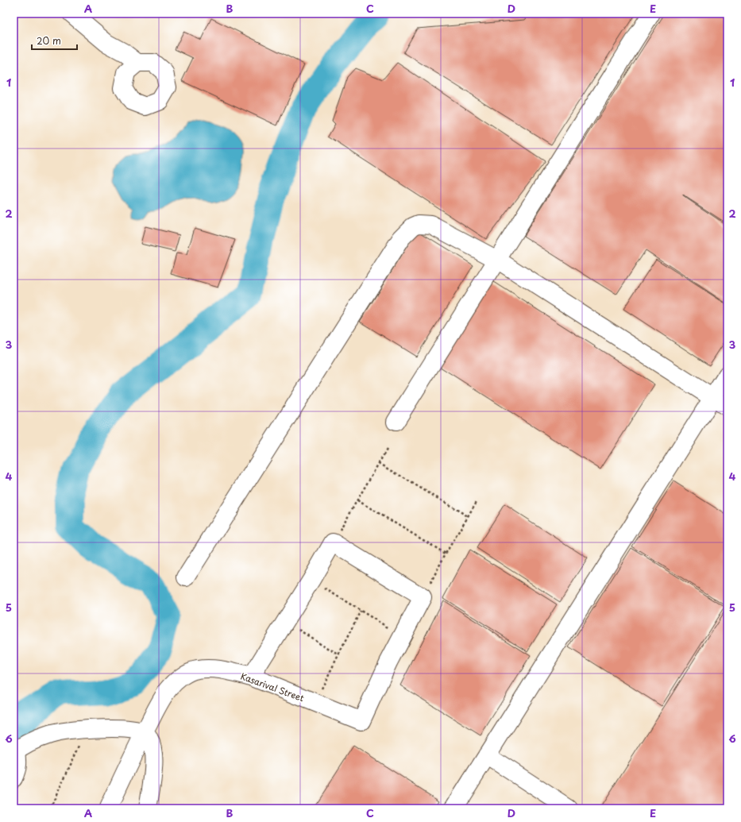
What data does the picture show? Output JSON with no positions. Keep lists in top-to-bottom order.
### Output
{
  "streets": {
    "street": ["Kasarival Street"]
  },
  "scale_bar": "20 m",
  "grid": {
    "columns": [
      "A",
      "B",
      "C",
      "D",
      "E"
    ],
    "rows": [
      "1",
      "2",
      "3",
      "4",
      "5",
      "6"
    ]
  }
}
